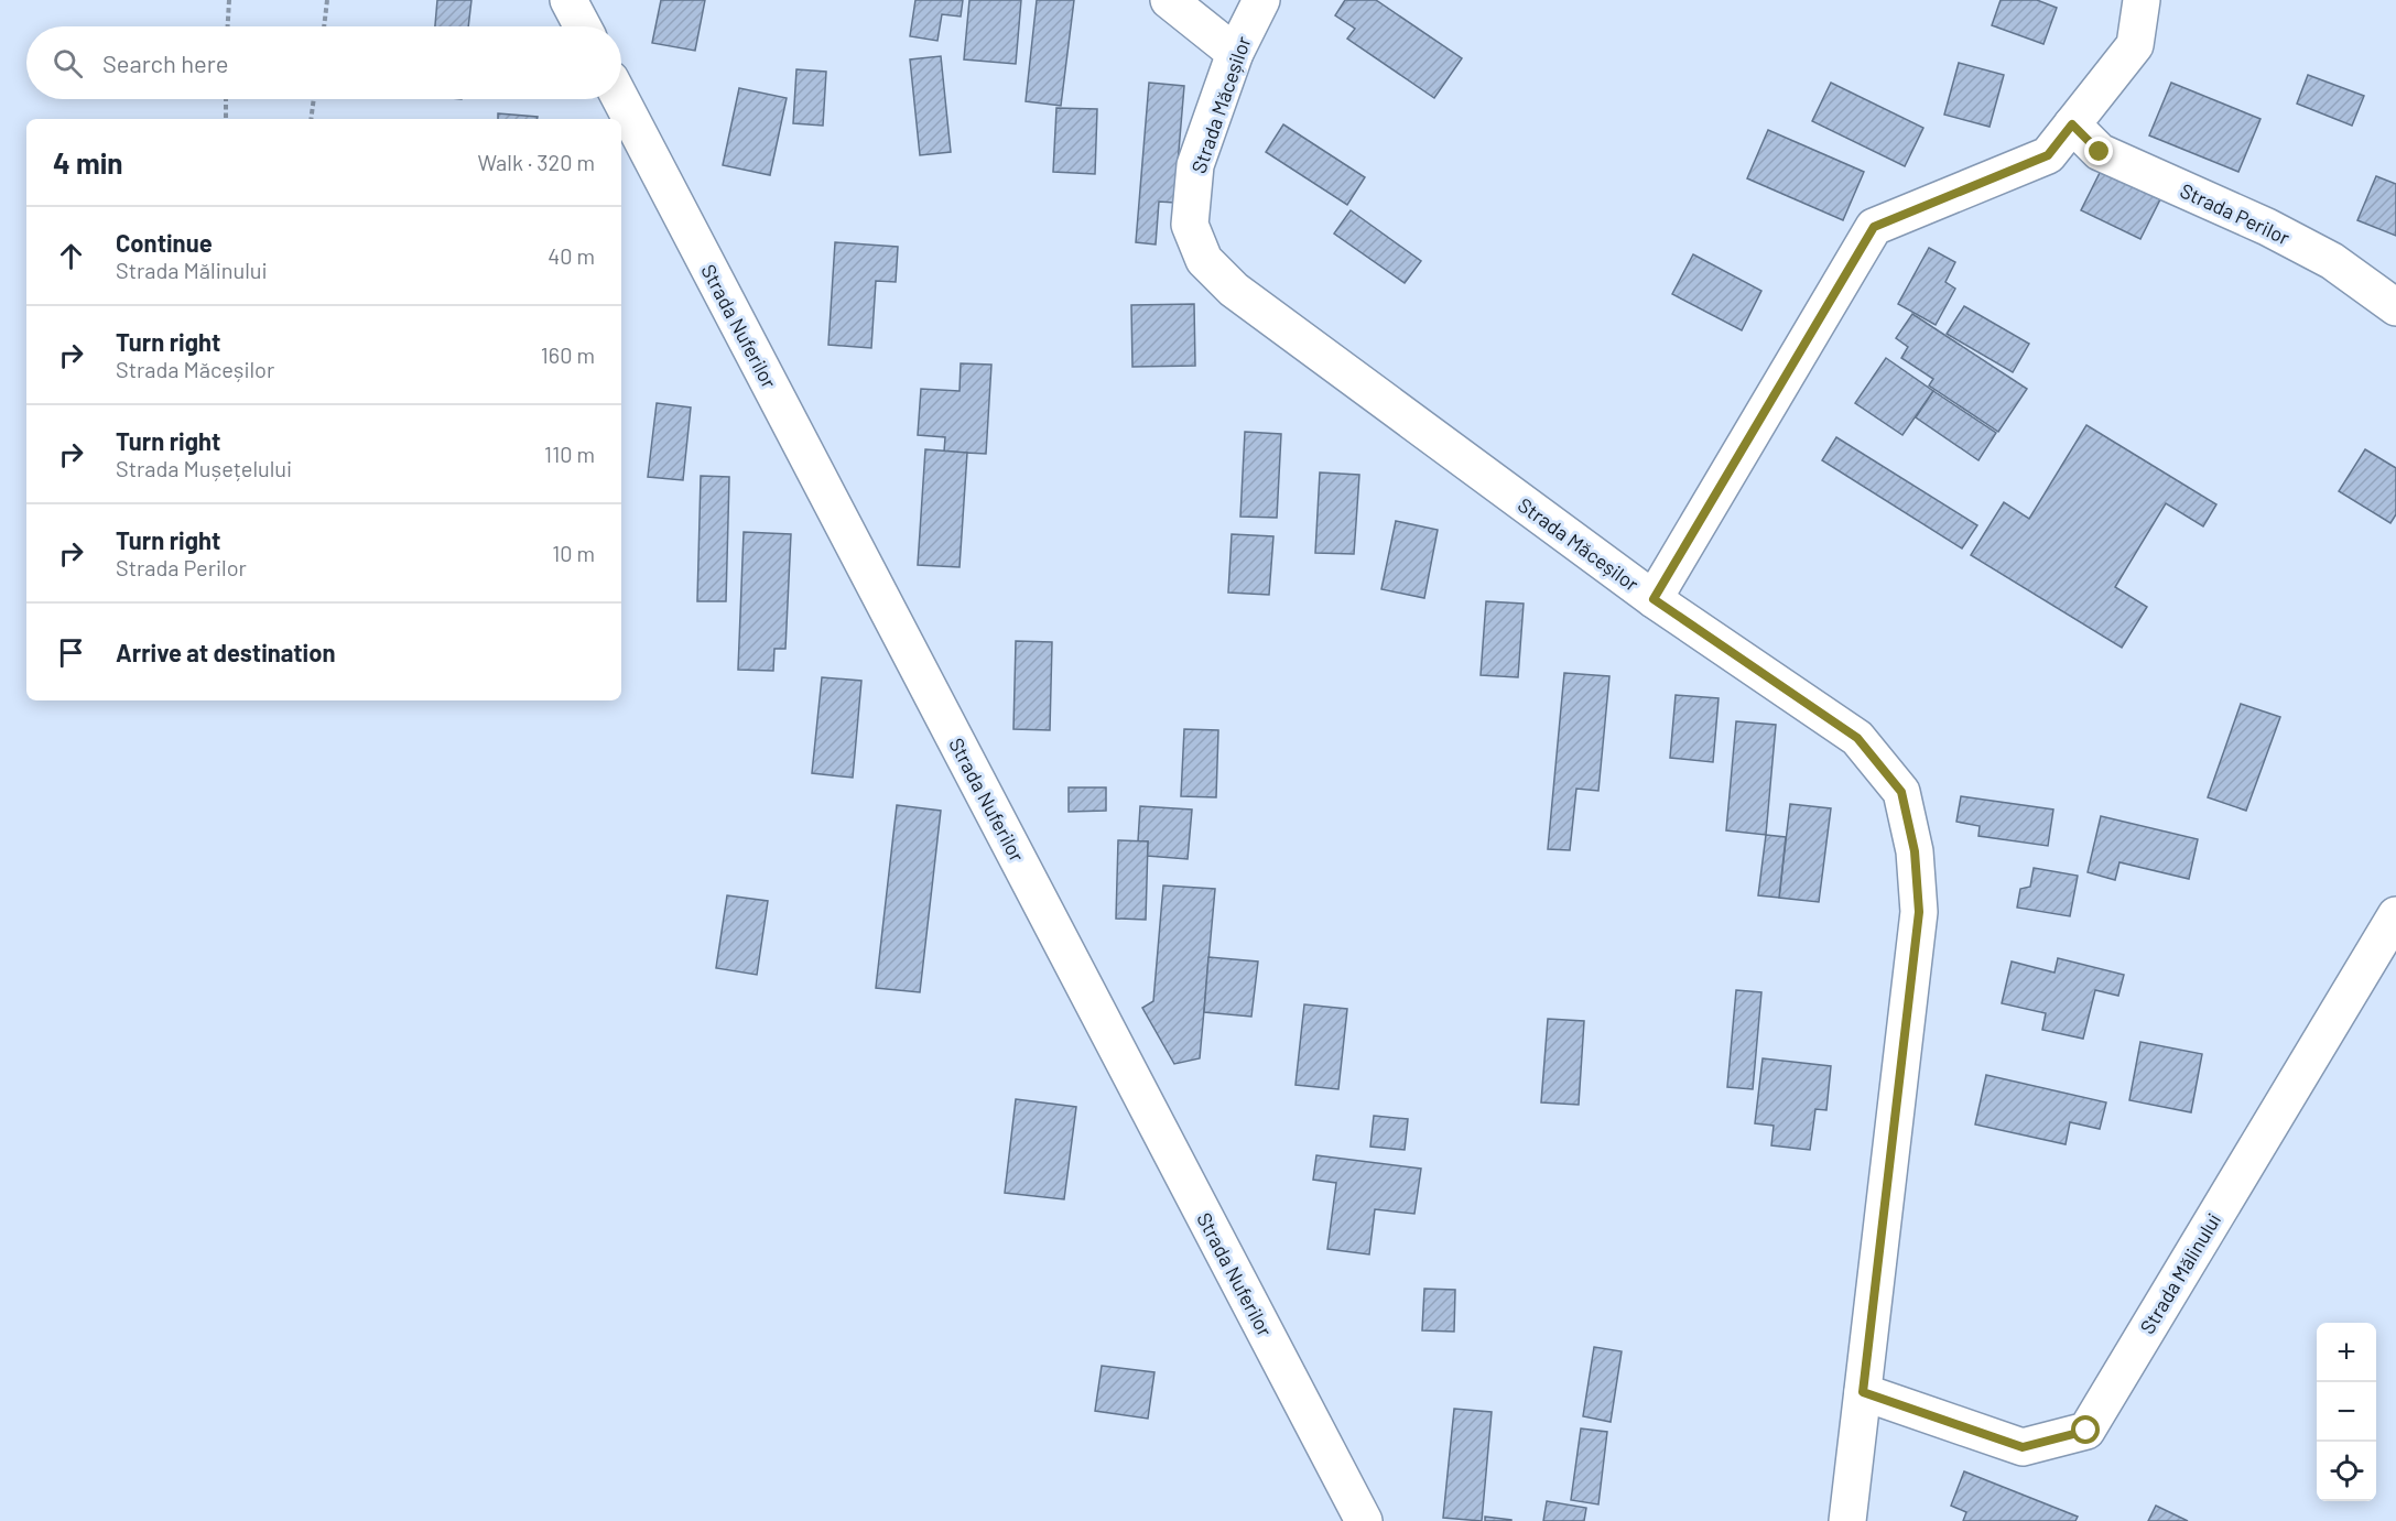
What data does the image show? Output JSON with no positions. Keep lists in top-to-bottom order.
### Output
{
  "streets": {
    "street": [
      "Strada Măceșilor",
      "Strada Perilor",
      "Strada Nuferilor",
      "Strada Mălinului"
    ]
  },
  "crossings": [
    ["Strada Măceșilor", "Strada Mălinului"]
  ],
  "page": {
    "search": "Search here",
    "heading": ["4 min", "Walk · 320 m"],
    "list": [
      ["Continue", "Strada Mălinului", "40 m"],
      ["Turn right", "Strada Măceșilor", "160 m"],
      ["Turn right", "Strada Mușețelului", "110 m"],
      ["Turn right", "Strada Perilor", "10 m"],
      "Arrive at destination"
    ],
    "map_buttons": ["+", "−"]
  }
}
